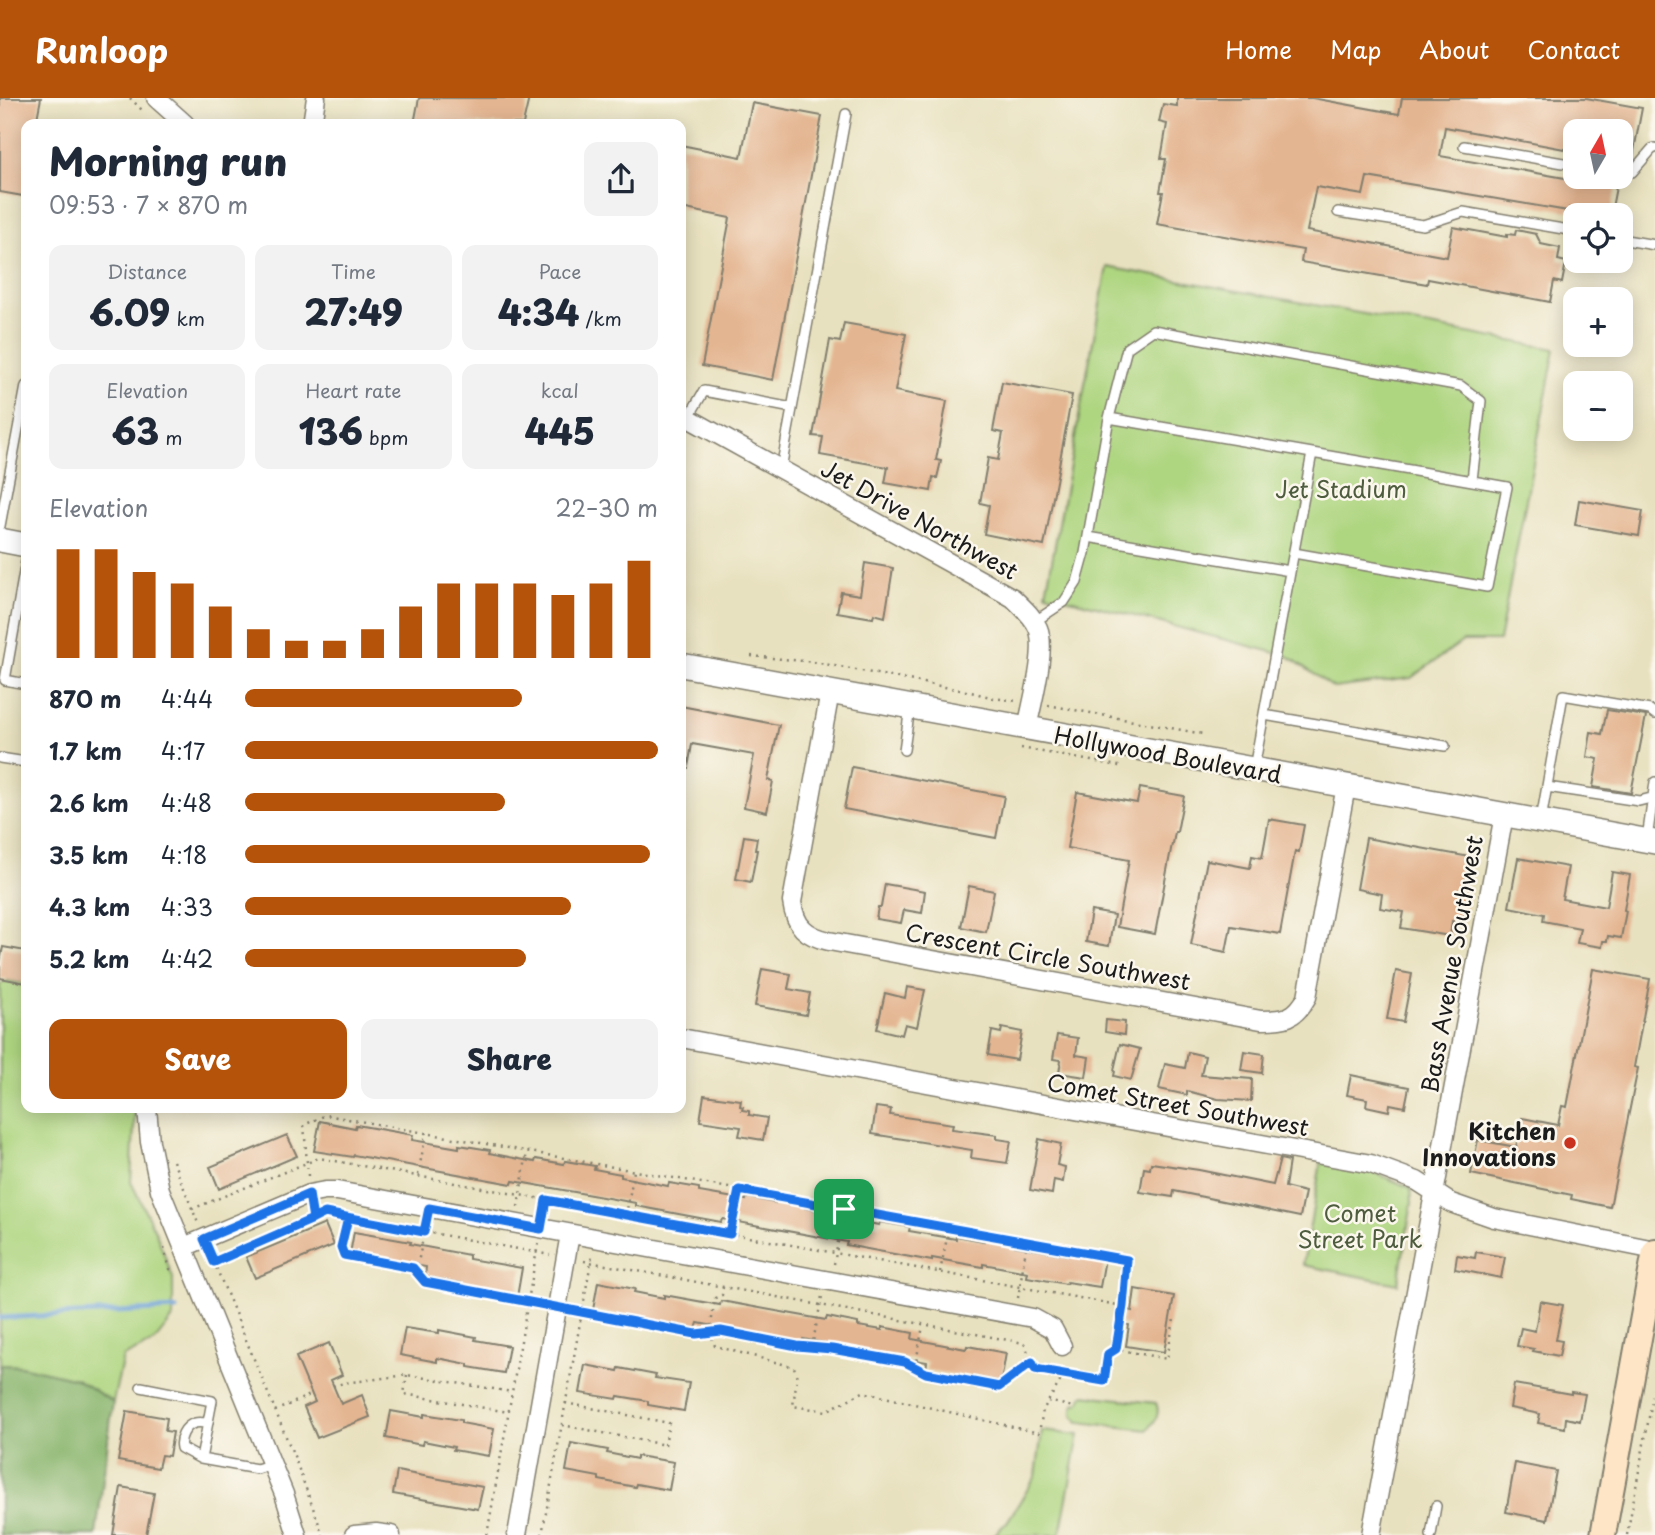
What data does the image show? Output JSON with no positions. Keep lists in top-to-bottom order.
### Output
{
  "streets": {
    "street": [
      "Jet Drive Northwest",
      "Hollywood Boulevard",
      "Crescent Circle Southwest",
      "Bass Avenue Southwest",
      "Comet Street Southwest"
    ]
  },
  "crossings": [
    ["Hollywood Boulevard", "Crescent Circle Southwest"],
    ["Hollywood Boulevard", "Bass Avenue Southwest"],
    ["Bass Avenue Southwest", "Comet Street Southwest"]
  ],
  "parks": ["Jet Stadium", "Comet Street Park"],
  "places": ["Kitchen Innovations"],
  "north": "top",
  "page": {
    "header": "Runloop",
    "nav": [
      "Home",
      "Map",
      "About",
      "Contact"
    ],
    "map_buttons": ["+", "−"],
    "heading": ["Morning run", "09:53 · 7 × 870 m"],
    "stats": [
      ["Distance", "6.09 km"],
      ["Time", "27:49"],
      ["Pace", "4:34 /km"],
      ["Elevation", "63 m"],
      ["Heart rate", "136 bpm"],
      ["kcal", "445"]
    ],
    "chart": ["Elevation", "22–30 m"],
    "list": [
      {
        "name": "870 m",
        "note": "4:44"
      },
      {
        "name": "1.7 km",
        "note": "4:17"
      },
      {
        "name": "2.6 km",
        "note": "4:48"
      },
      {
        "name": "3.5 km",
        "note": "4:18"
      },
      {
        "name": "4.3 km",
        "note": "4:33"
      },
      {
        "name": "5.2 km",
        "note": "4:42"
      }
    ],
    "buttons": ["Save", "Share"]
  }
}
